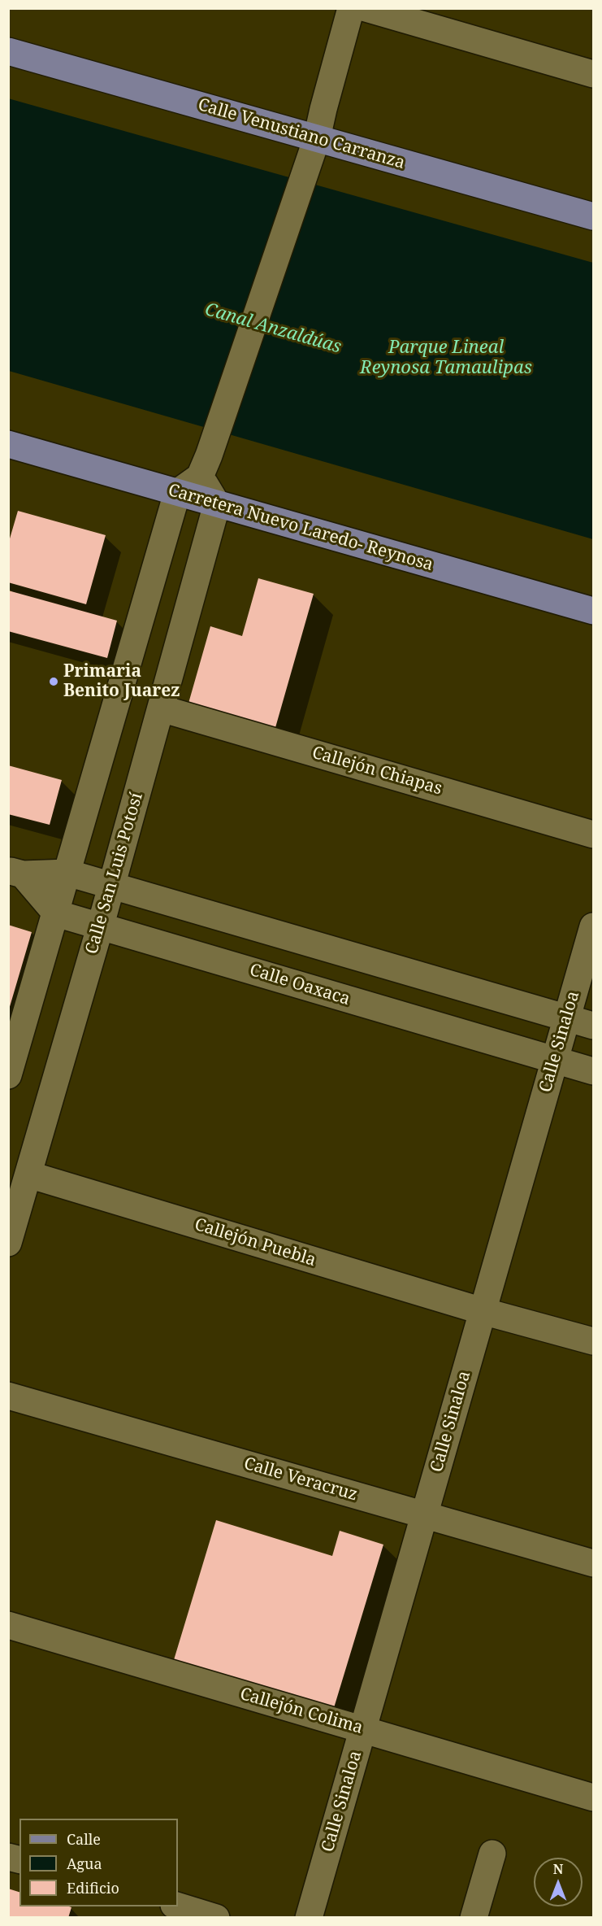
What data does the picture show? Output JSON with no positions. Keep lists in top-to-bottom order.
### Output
{
  "streets": {
    "main road": ["Calle Venustiano Carranza", "Carretera Nuevo Laredo- Reynosa"],
    "street": [
      "Callejón Chiapas",
      "Calle San Luis Potosí",
      "Calle Oaxaca",
      "Calle Sinaloa",
      "Callejón Puebla",
      "Calle Veracruz",
      "Callejón Colima"
    ]
  },
  "crossings": [
    ["Carretera Nuevo Laredo- Reynosa", "Calle San Luis Potosí"],
    ["Callejón Chiapas", "Calle San Luis Potosí"],
    ["Calle San Luis Potosí", "Calle Oaxaca"],
    ["Calle San Luis Potosí", "Callejón Puebla"],
    ["Calle Oaxaca", "Calle Sinaloa"],
    ["Calle Sinaloa", "Callejón Puebla"],
    ["Calle Sinaloa", "Calle Veracruz"],
    ["Calle Sinaloa", "Callejón Colima"]
  ],
  "water": ["Canal Anzaldúas", "Parque Lineal Reynosa Tamaulipas"],
  "places": ["Primaria Benito Juarez"],
  "legend": ["Calle", "Agua", "Edificio"],
  "north": "top"
}
